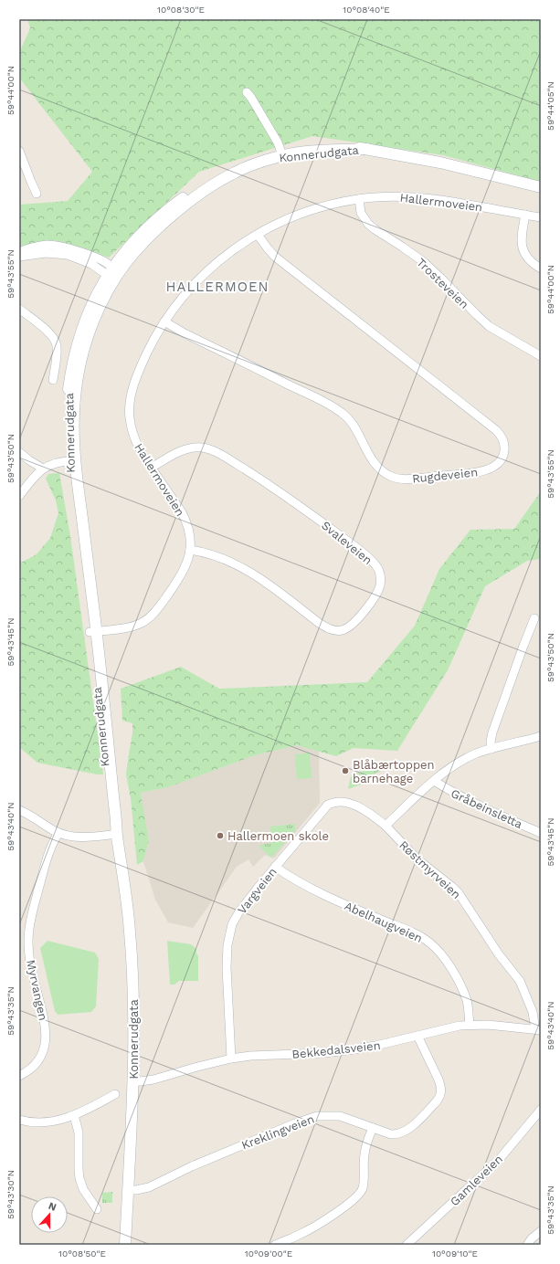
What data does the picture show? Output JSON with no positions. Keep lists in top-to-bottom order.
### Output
{
  "streets": {
    "main road": ["Konnerudgata"],
    "street": [
      "Hallermoveien",
      "Trosteveien",
      "Rugdeveien",
      "Svaleveien",
      "Gråbeinsletta",
      "Røstmyrveien",
      "Vargveien",
      "Abelhaugveien",
      "Myrvangen",
      "Bekkedalsveien",
      "Kreklingveien",
      "Gamleveien"
    ]
  },
  "crossings": [
    ["Konnerudgata", "Hallermoveien"],
    ["Konnerudgata", "Bekkedalsveien"],
    ["Konnerudgata", "Kreklingveien"],
    ["Hallermoveien", "Trosteveien"],
    ["Hallermoveien", "Rugdeveien"],
    ["Hallermoveien", "Svaleveien"],
    ["Røstmyrveien", "Vargveien"],
    ["Røstmyrveien", "Bekkedalsveien"],
    ["Vargveien", "Abelhaugveien"],
    ["Vargveien", "Bekkedalsveien"],
    ["Abelhaugveien", "Bekkedalsveien"],
    ["Bekkedalsveien", "Kreklingveien"]
  ],
  "districts": ["HALLERMOEN"],
  "places": ["Blåbærtoppen barnehage", "Hallermoen skole"],
  "north": "top",
  "coordinates": [
    "10°08'30\"E",
    "10°08'40\"E",
    "59°44'00\"N",
    "59°44'05\"N",
    "59°43'55\"N",
    "59°43'50\"N",
    "59°43'45\"N",
    "59°43'40\"N",
    "59°43'35\"N",
    "59°43'30\"N",
    "10°08'50\"E",
    "10°09'00\"E",
    "10°09'10\"E"
  ]
}
